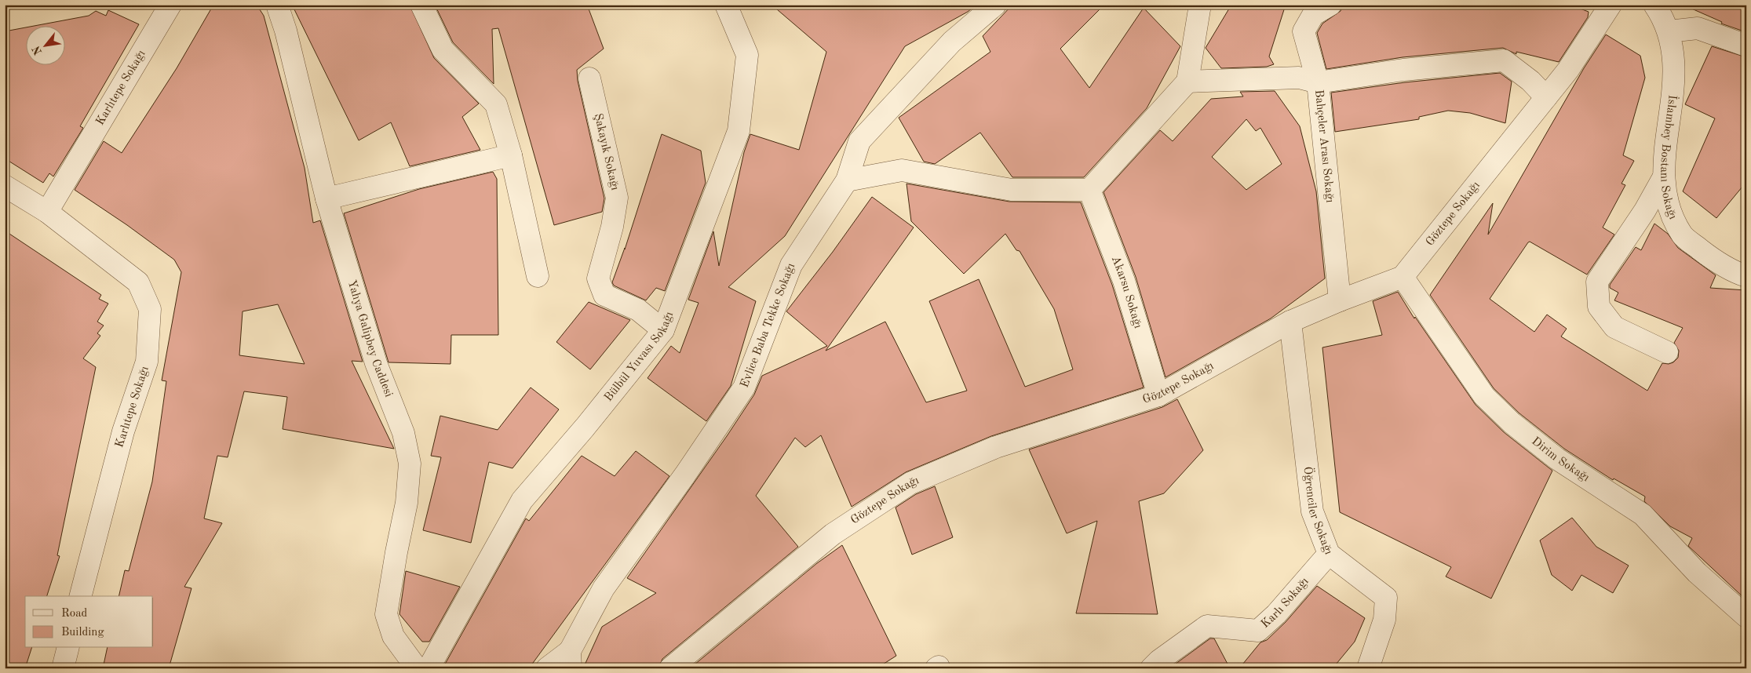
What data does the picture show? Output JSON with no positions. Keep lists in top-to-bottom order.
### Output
{
  "streets": {
    "street": [
      "Karlıtepe Sokağı",
      "Bahçeler Arası Sokağı",
      "Şakayık Sokağı",
      "İslambey Bostanı Sokağı",
      "Göztepe Sokağı",
      "Akarsu Sokağı",
      "Evlice Baba Tekke Sokağı",
      "Yahya Galipbey Caddesi",
      "Bülbül Yuvası Sokağı",
      "Dirim Sokağı",
      "Öğrenciler Sokağı",
      "Karlı Sokağı"
    ]
  },
  "crossings": [
    ["Bahçeler Arası Sokağı", "Göztepe Sokağı"],
    ["Şakayık Sokağı", "Bülbül Yuvası Sokağı"],
    ["Göztepe Sokağı", "Akarsu Sokağı"],
    ["Göztepe Sokağı", "Dirim Sokağı"],
    ["Göztepe Sokağı", "Öğrenciler Sokağı"],
    ["Öğrenciler Sokağı", "Karlı Sokağı"]
  ],
  "legend": ["Road", "Building"],
  "north": "bottom left"
}
